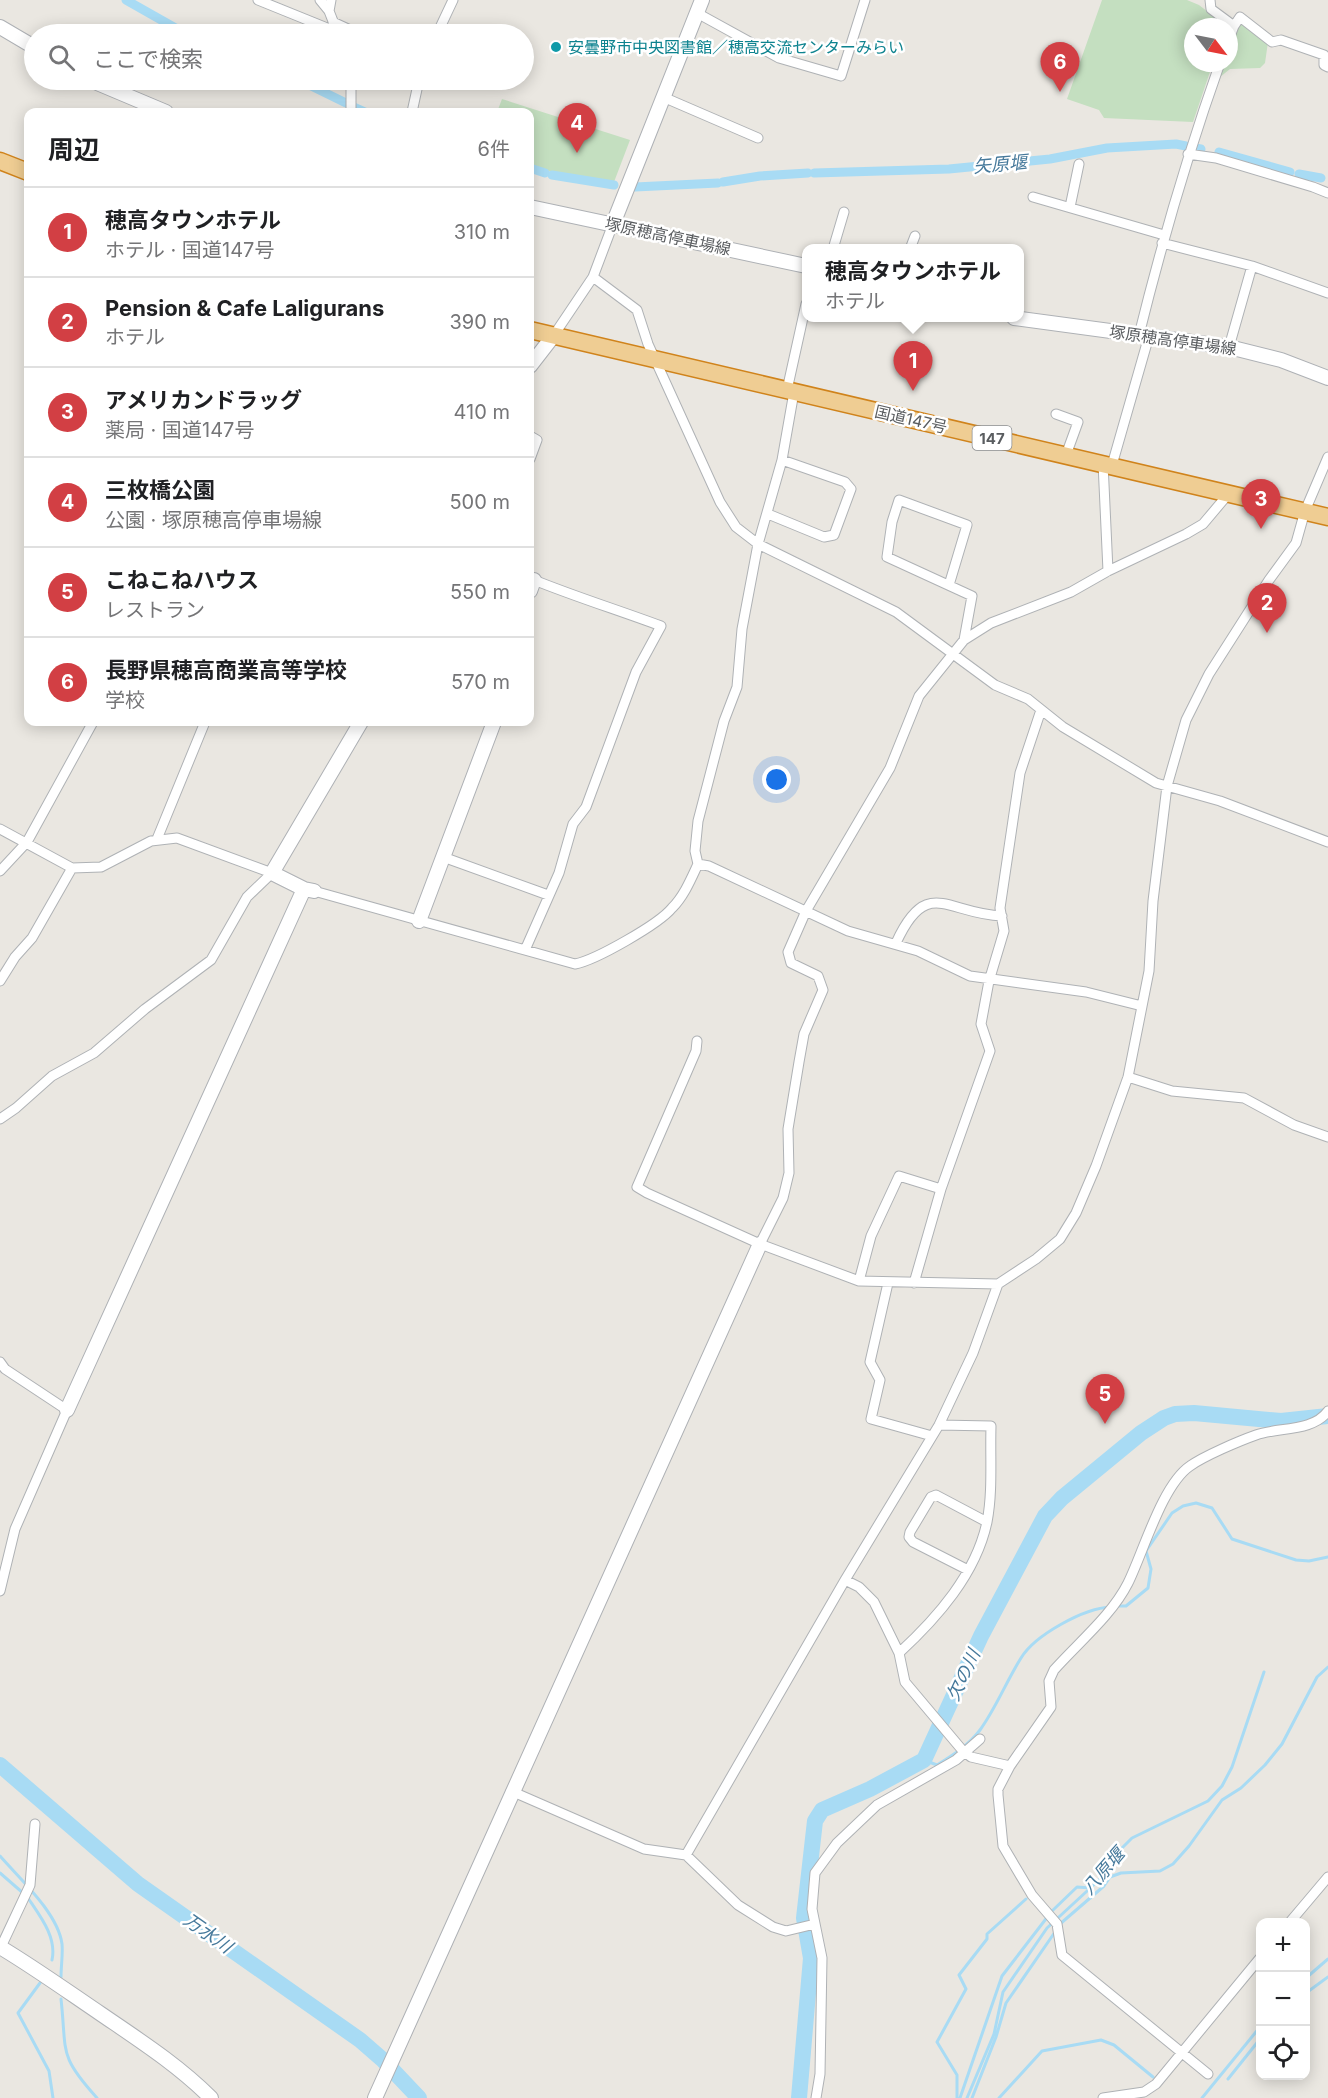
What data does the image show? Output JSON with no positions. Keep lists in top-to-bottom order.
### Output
{
  "streets": {
    "highway": ["国道147号", "147"],
    "street": ["塚原穂高停車場線"]
  },
  "water": [
    "矢原堰",
    "欠の川",
    "八原堰",
    "万水川"
  ],
  "places": ["安曇野市中央図書館／穂高交流センターみらい"],
  "north": "bottom right",
  "page": {
    "search": "ここで検索",
    "pins": [
      "6",
      "4",
      "1",
      "3",
      "2",
      "5"
    ],
    "heading": ["周辺", "6件"],
    "list": [
      {
        "mark": "1",
        "name": "穂高タウンホテル",
        "note": "ホテル · 国道147号",
        "value": "310 m"
      },
      {
        "mark": "2",
        "name": "Pension & Cafe Laligurans",
        "note": "ホテル",
        "value": "390 m"
      },
      {
        "mark": "3",
        "name": "アメリカンドラッグ",
        "note": "薬局 · 国道147号",
        "value": "410 m"
      },
      {
        "mark": "4",
        "name": "三枚橋公園",
        "note": "公園 · 塚原穂高停車場線",
        "value": "500 m"
      },
      {
        "mark": "5",
        "name": "こねこねハウス",
        "note": "レストラン",
        "value": "550 m"
      },
      {
        "mark": "6",
        "name": "長野県穂高商業高等学校",
        "note": "学校",
        "value": "570 m"
      }
    ],
    "popup": ["穂高タウンホテル", "ホテル"],
    "map_buttons": ["+", "−"]
  }
}
